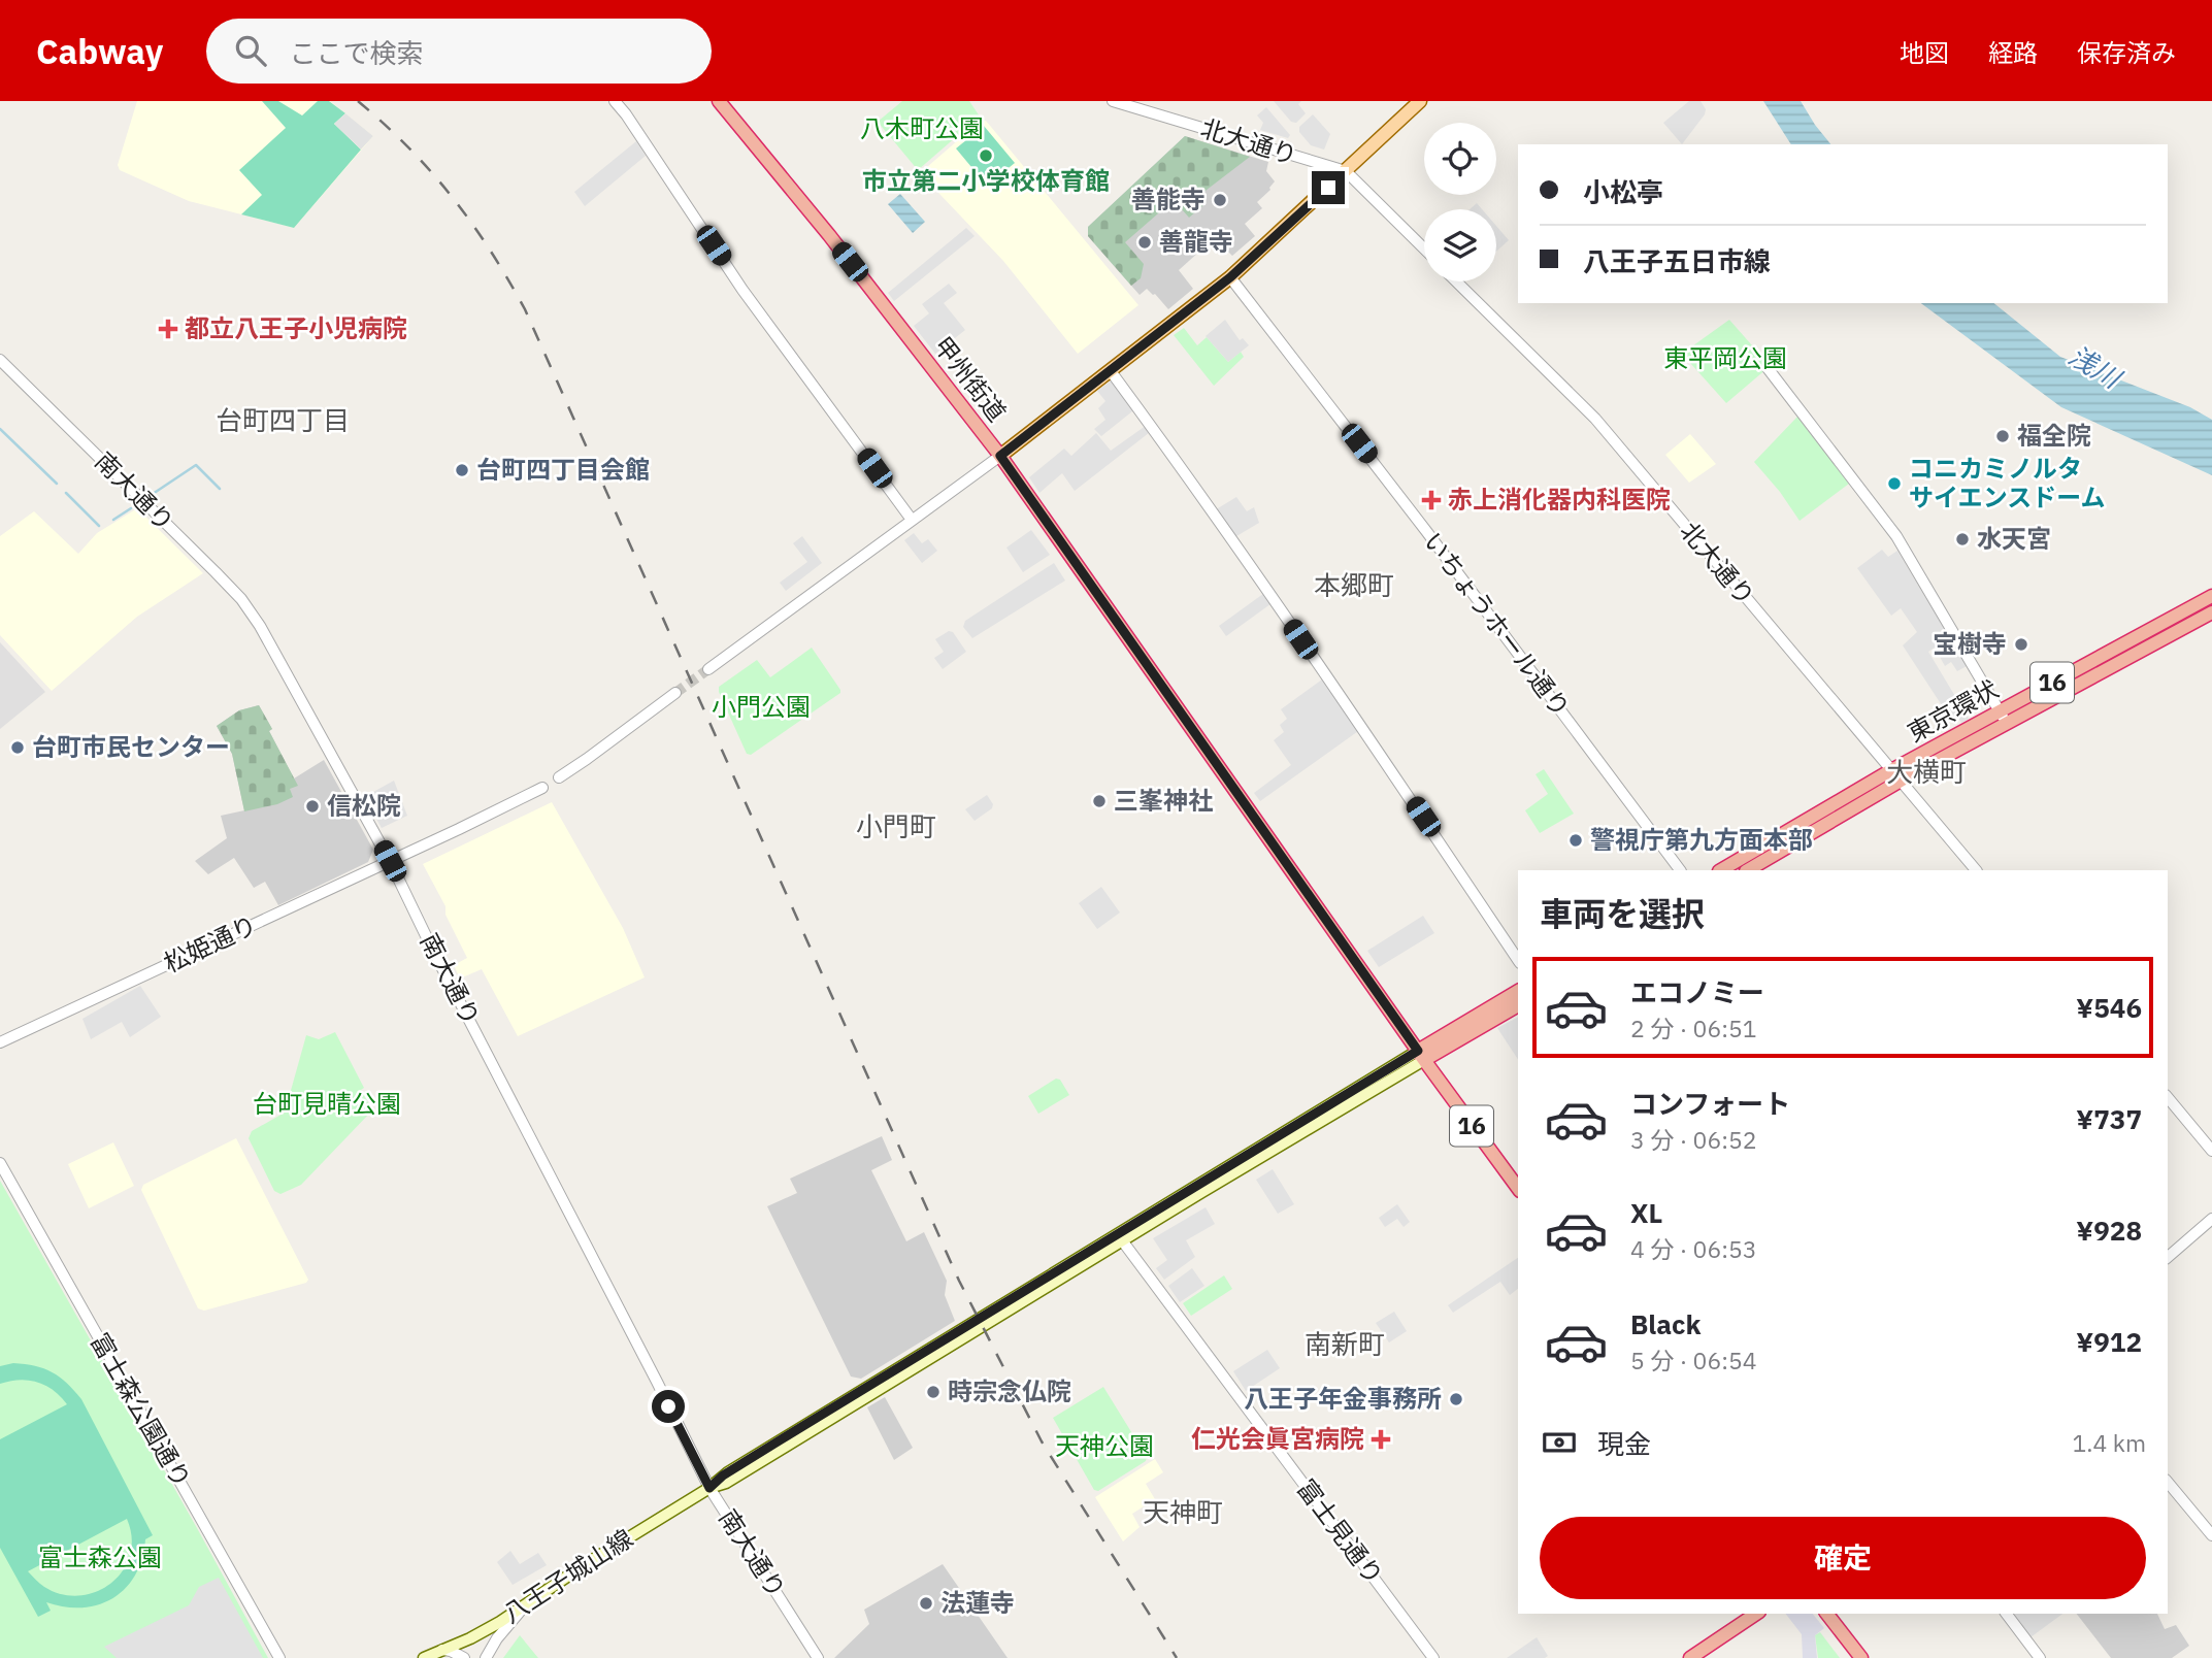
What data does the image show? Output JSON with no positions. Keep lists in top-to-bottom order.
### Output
{
  "streets": {
    "highway": ["甲州街道", "16", "東京環状"],
    "main road": ["八王子城山線"],
    "street": [
      "北大通り",
      "南大通り",
      "いちょうホール通り",
      "松姫通り",
      "富士森公園通り",
      "富士見通り"
    ]
  },
  "crossings": [
    ["北大通り", "東京環状"],
    ["甲州街道", "八王子城山線"],
    ["南大通り", "松姫通り"],
    ["南大通り", "八王子城山線"],
    ["富士見通り", "八王子城山線"]
  ],
  "districts": [
    "台町四丁目",
    "本郷町",
    "大横町",
    "小門町",
    "南新町",
    "天神町"
  ],
  "water": ["浅川"],
  "parks": [
    "八木町公園",
    "東平岡公園",
    "小門公園",
    "台町見晴公園",
    "天神公園",
    "富士森公園"
  ],
  "places": {
    "other": [
      "市立第二小学校体育館",
      "善能寺",
      "善龍寺",
      "福全院",
      "台町四丁目会館",
      "コニカミノルタ サイエンスドーム",
      "水天宮",
      "宝樹寺",
      "台町市民センター",
      "三峯神社",
      "信松院",
      "警視庁第九方面本部",
      "時宗念仏院",
      "八王子年金事務所",
      "法蓮寺"
    ],
    "health": ["都立八王子小児病院", "赤上消化器内科医院", "仁光会眞宮病院"]
  },
  "page": {
    "header": "Cabway",
    "search": "ここで検索",
    "nav": ["地図", "経路", "保存済み"],
    "banner": ["小松亭", "八王子五日市線"],
    "heading": "車両を選択",
    "list": [
      {
        "name": "エコノミー",
        "note": "2 分 · 06:51",
        "value": "¥546"
      },
      {
        "name": "コンフォート",
        "note": "3 分 · 06:52",
        "value": "¥737"
      },
      {
        "name": "XL",
        "note": "4 分 · 06:53",
        "value": "¥928"
      },
      {
        "name": "Black",
        "note": "5 分 · 06:54",
        "value": "¥912"
      }
    ],
    "pay": ["現金", "1.4 km"],
    "buttons": "確定"
  }
}
